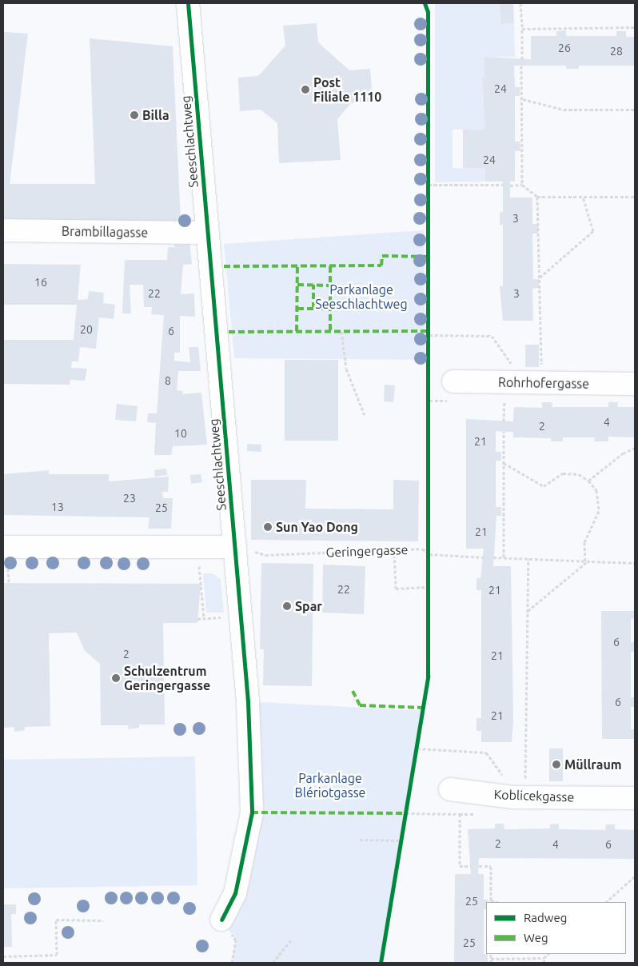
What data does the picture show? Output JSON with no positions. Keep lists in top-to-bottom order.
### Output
{
  "streets": {
    "street": [
      "Seeschlachtweg",
      "Brambillagasse",
      "Rohrhofergasse",
      "Koblicekgasse"
    ],
    "path": ["Geringergasse"]
  },
  "crossings": [
    ["Seeschlachtweg", "Brambillagasse"],
    ["Seeschlachtweg", "Geringergasse"]
  ],
  "parks": ["Parkanlage Seeschlachtweg", "Parkanlage Blériotgasse"],
  "places": [
    "Post Filiale 1110",
    "Billa",
    "Sun Yao Dong",
    "Spar",
    "Schulzentrum Geringergasse",
    "Müllraum"
  ],
  "house_numbers": [
    "26",
    "28",
    "24",
    "24",
    "3",
    "16",
    "22",
    "3",
    "20",
    "6",
    "8",
    "4",
    "2",
    "10",
    "21",
    "23",
    "13",
    "25",
    "21",
    "22",
    "21",
    "6",
    "2",
    "21",
    "6",
    "21",
    "2",
    "4",
    "6",
    "25",
    "25"
  ],
  "legend": ["Radweg", "Weg"]
}
